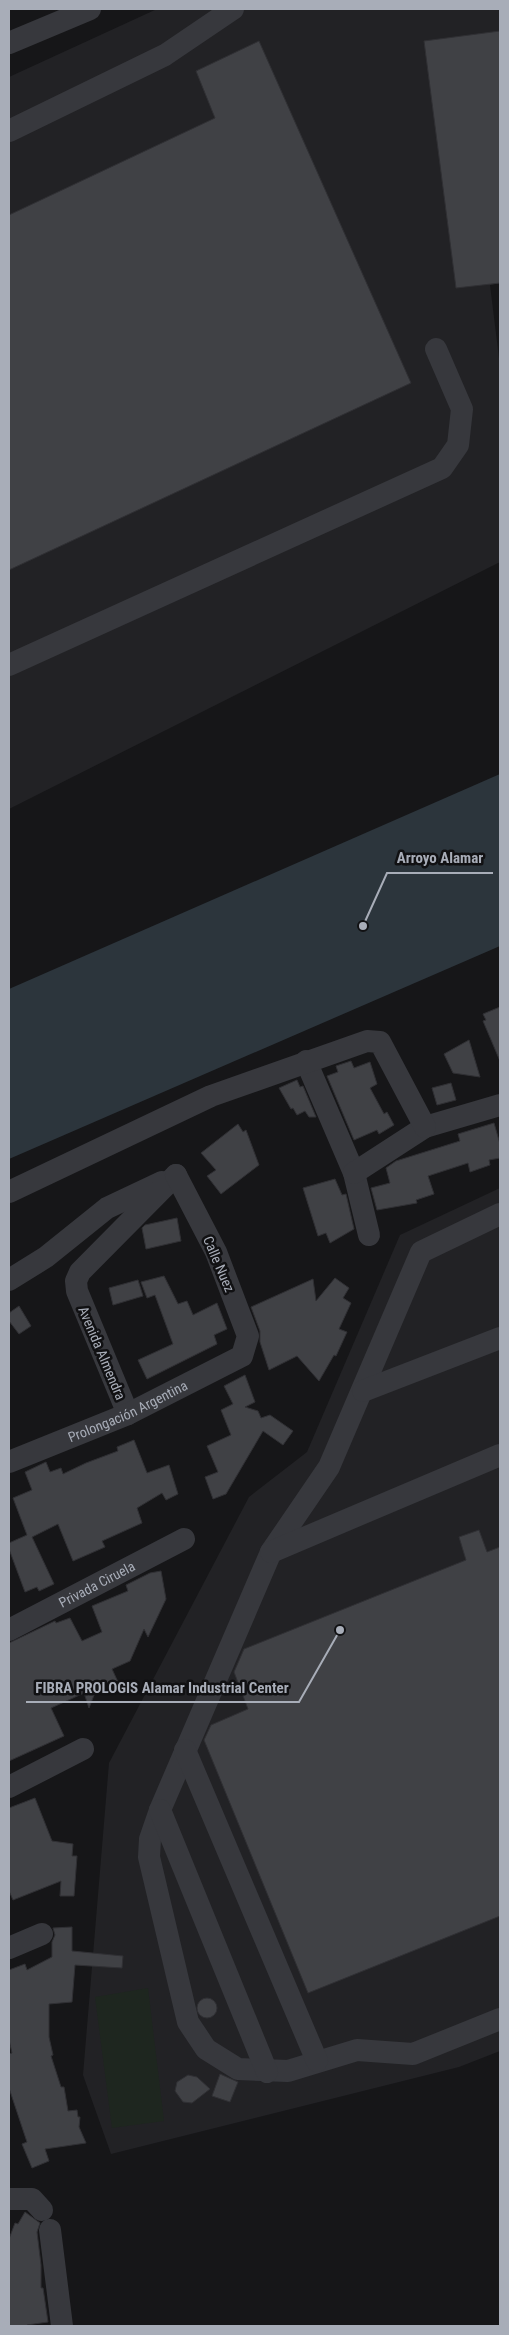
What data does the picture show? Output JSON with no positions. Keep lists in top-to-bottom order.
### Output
{
  "streets": {
    "street": [
      "Calle Nuez",
      "Avenida Almendra",
      "Prolongación Argentina",
      "Privada Ciruela"
    ]
  },
  "crossings": [
    ["Calle Nuez", "Avenida Almendra"],
    ["Calle Nuez", "Prolongación Argentina"],
    ["Avenida Almendra", "Prolongación Argentina"]
  ],
  "places": ["Arroyo Alamar", "FIBRA PROLOGIS Alamar Industrial Center"]
}
